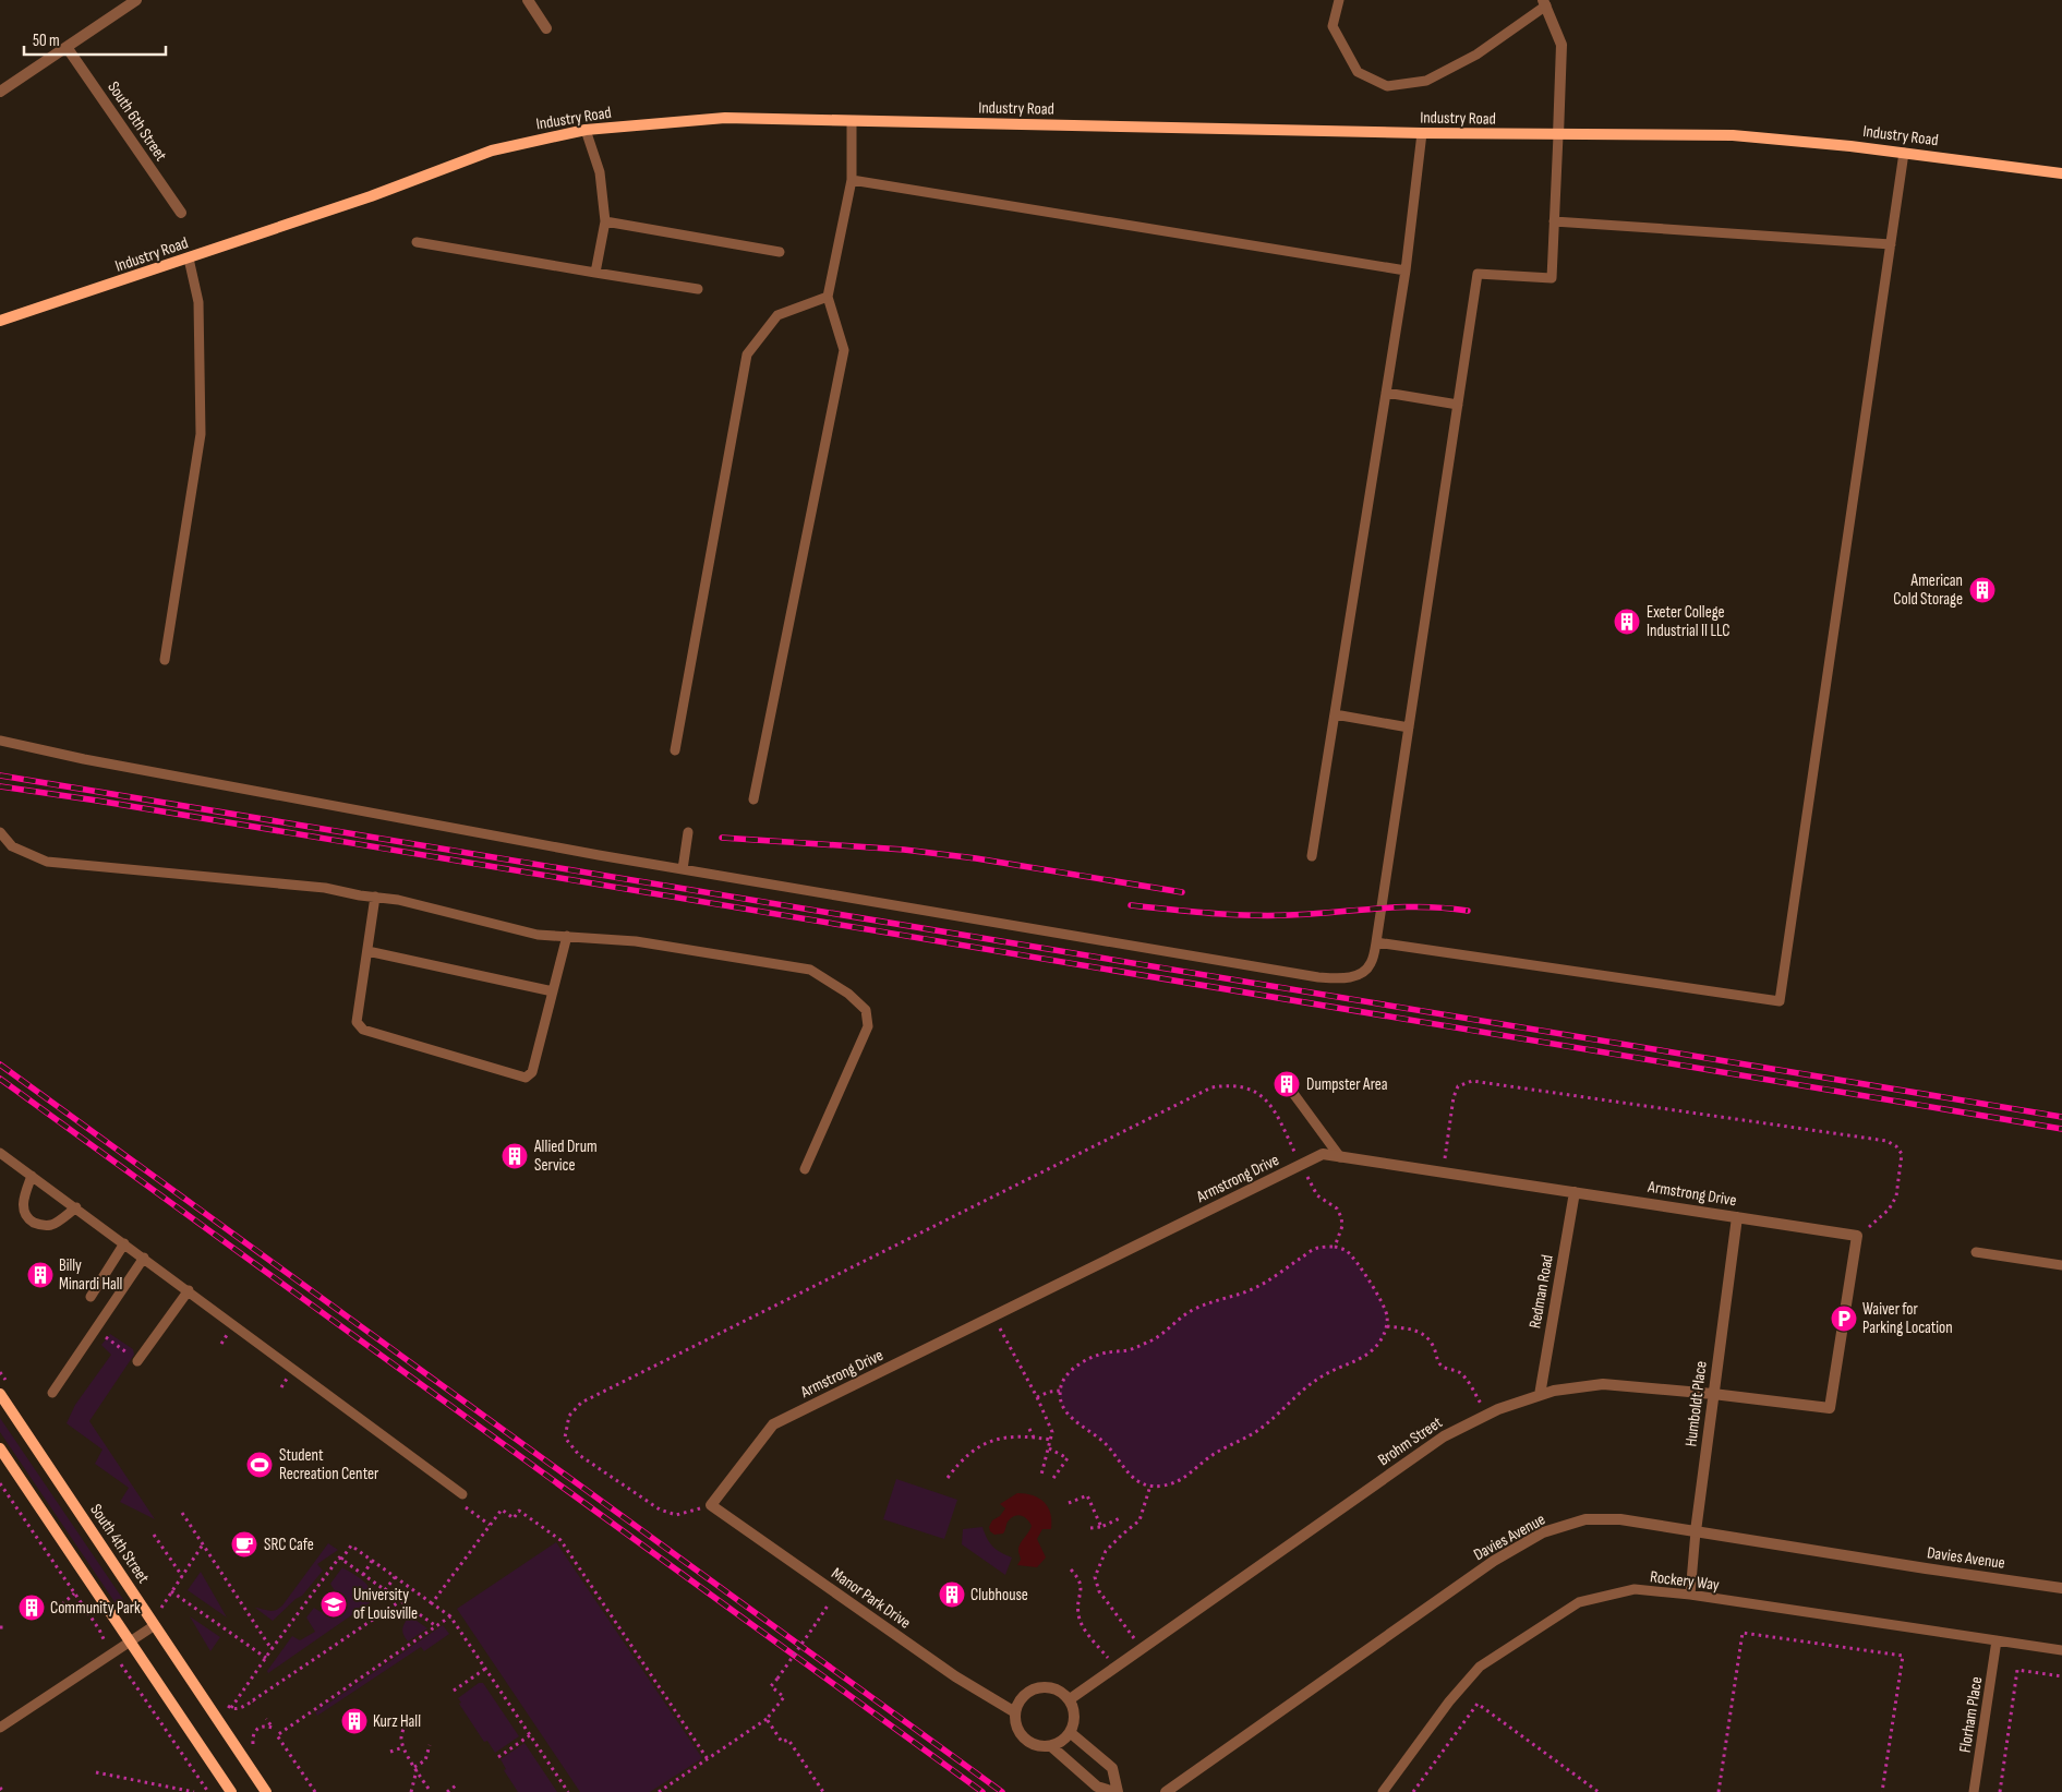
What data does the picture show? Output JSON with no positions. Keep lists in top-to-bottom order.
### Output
{
  "streets": {
    "main road": ["Industry Road", "South 4th Street"],
    "street": [
      "South 6th Street",
      "Armstrong Drive",
      "Redman Road",
      "Humboldt Place",
      "Brohm Street",
      "Davies Avenue",
      "Manor Park Drive"
    ],
    "lane": ["Rockery Way", "Florham Place"]
  },
  "crossings": [
    ["Armstrong Drive", "Redman Road"],
    ["Armstrong Drive", "Humboldt Place"],
    ["Armstrong Drive", "Brohm Street"],
    ["Armstrong Drive", "Manor Park Drive"],
    ["Redman Road", "Brohm Street"],
    ["Humboldt Place", "Brohm Street"],
    ["Humboldt Place", "Davies Avenue"],
    ["Humboldt Place", "Rockery Way"],
    ["Brohm Street", "Manor Park Drive"],
    ["Rockery Way", "Florham Place"]
  ],
  "places": {
    "building": [
      "American Cold Storage",
      "Exeter College Industrial II LLC",
      "Dumpster Area",
      "Allied Drum Service",
      "Billy Minardi Hall",
      "Clubhouse",
      "Community Park",
      "Kurz Hall"
    ],
    "parking": ["Waiver for Parking Location"],
    "sports": ["Student Recreation Center"],
    "cafe": ["SRC Cafe"],
    "school or university": ["University of Louisville"]
  },
  "scale_bar": "50 m"
}
